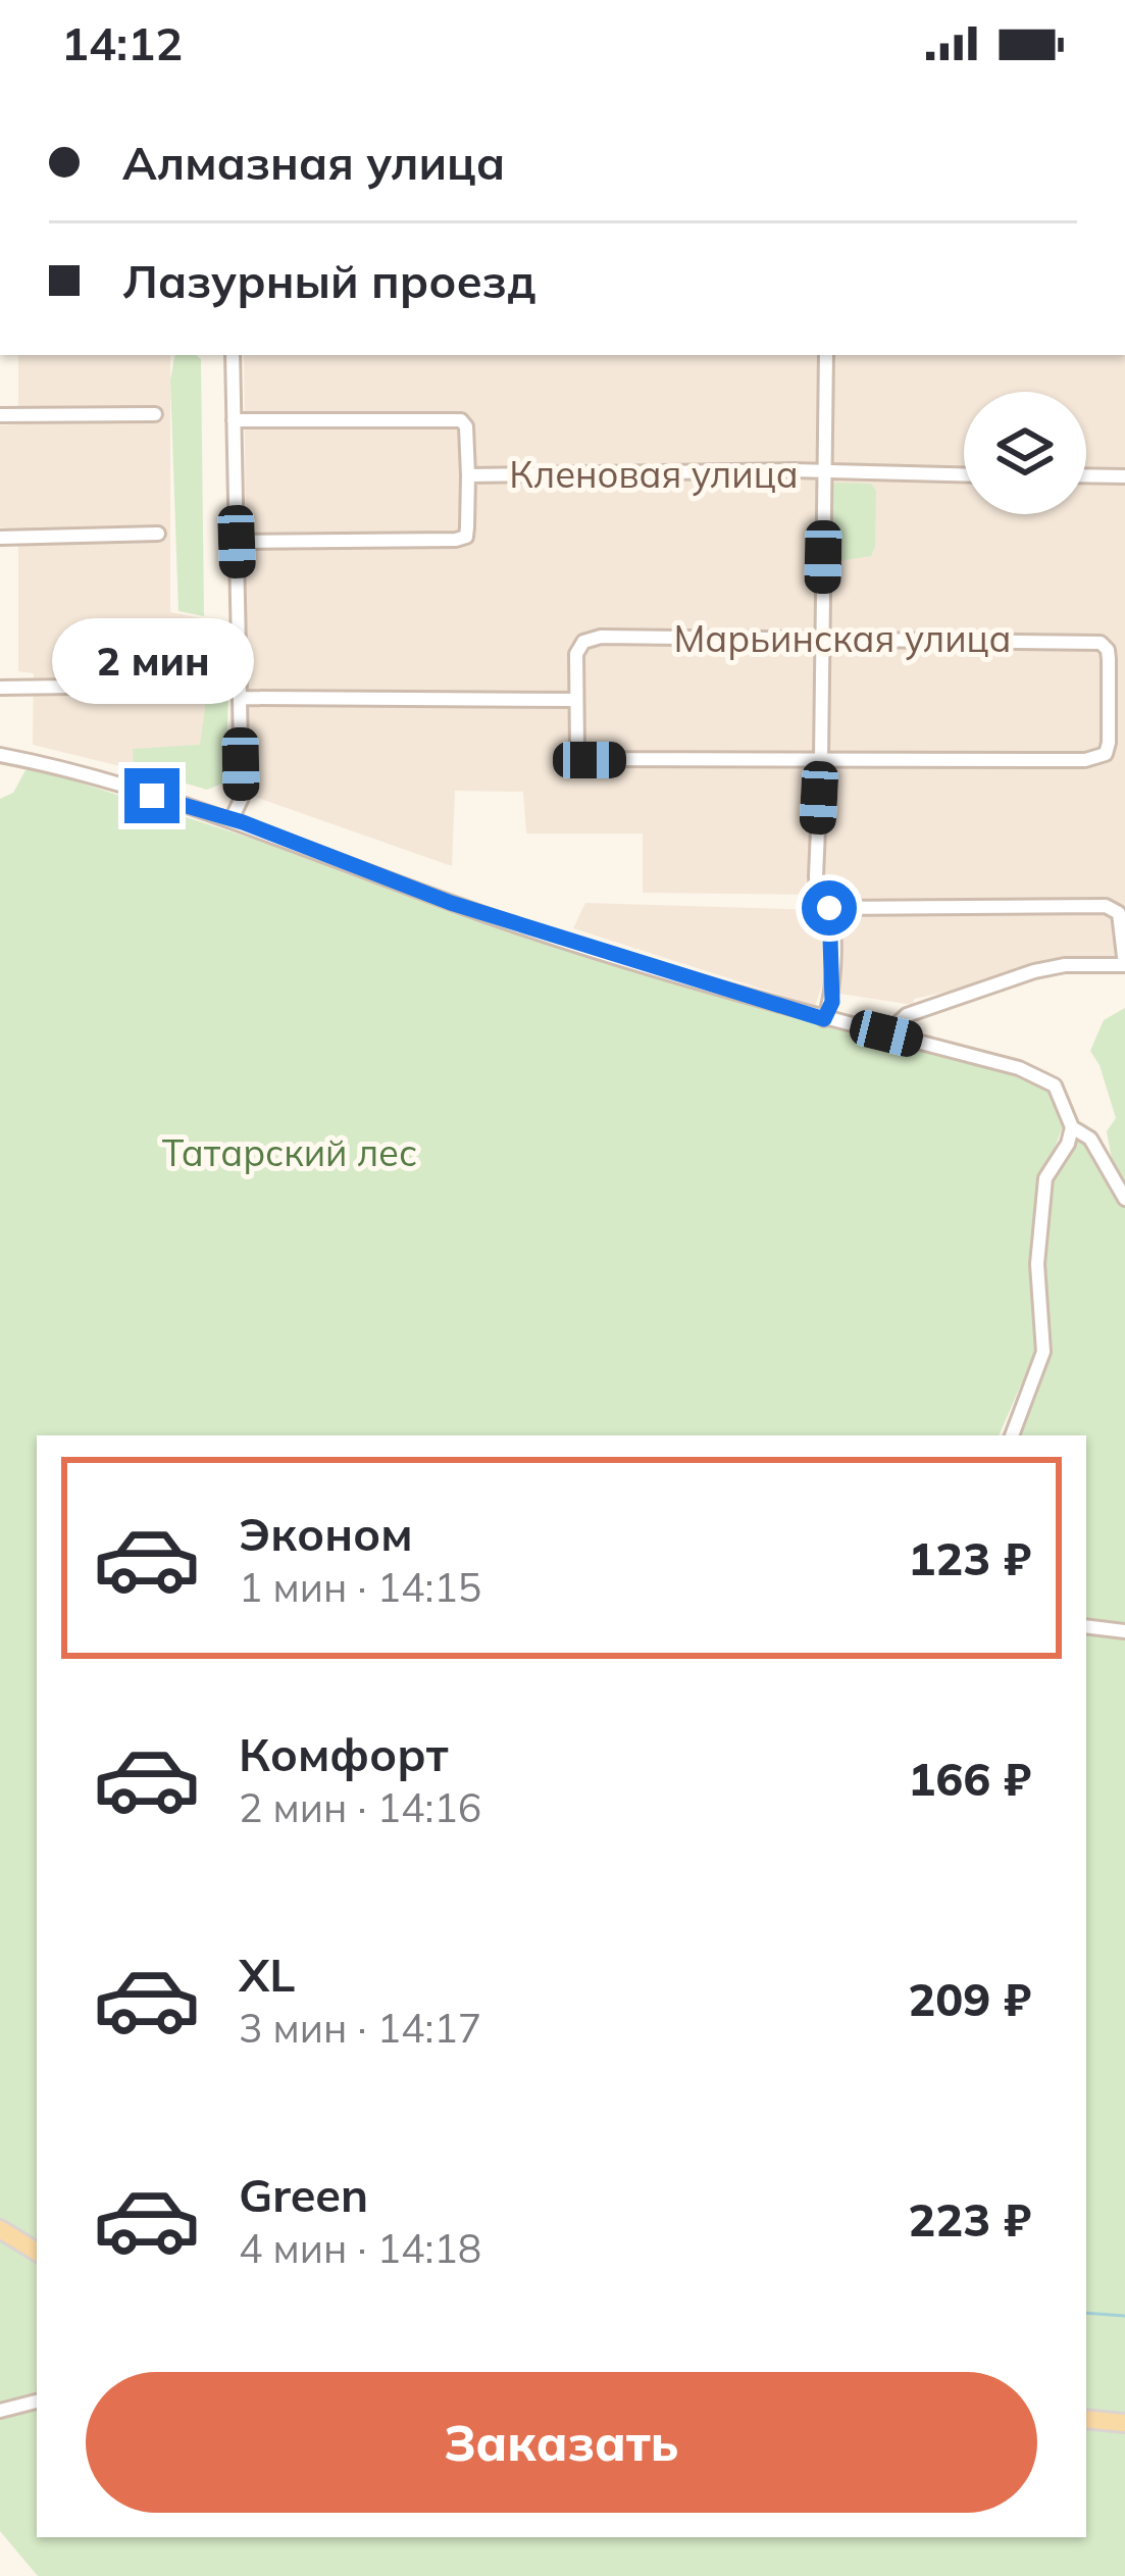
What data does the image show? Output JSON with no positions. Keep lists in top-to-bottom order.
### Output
{
  "streets": {
    "street": ["Кленовая улица", "Марьинская улица"]
  },
  "parks": ["Татарский лес"],
  "page": {
    "status": "14:12",
    "banner": ["Алмазная улица", "Лазурный проезд"],
    "bubble": "2 мин",
    "list": [
      {
        "name": "Эконом",
        "note": "1 мин · 14:15",
        "value": "123 ₽"
      },
      {
        "name": "Комфорт",
        "note": "2 мин · 14:16",
        "value": "166 ₽"
      },
      {
        "name": "XL",
        "note": "3 мин · 14:17",
        "value": "209 ₽"
      },
      {
        "name": "Green",
        "note": "4 мин · 14:18",
        "value": "223 ₽"
      }
    ],
    "buttons": "Заказать"
  }
}
